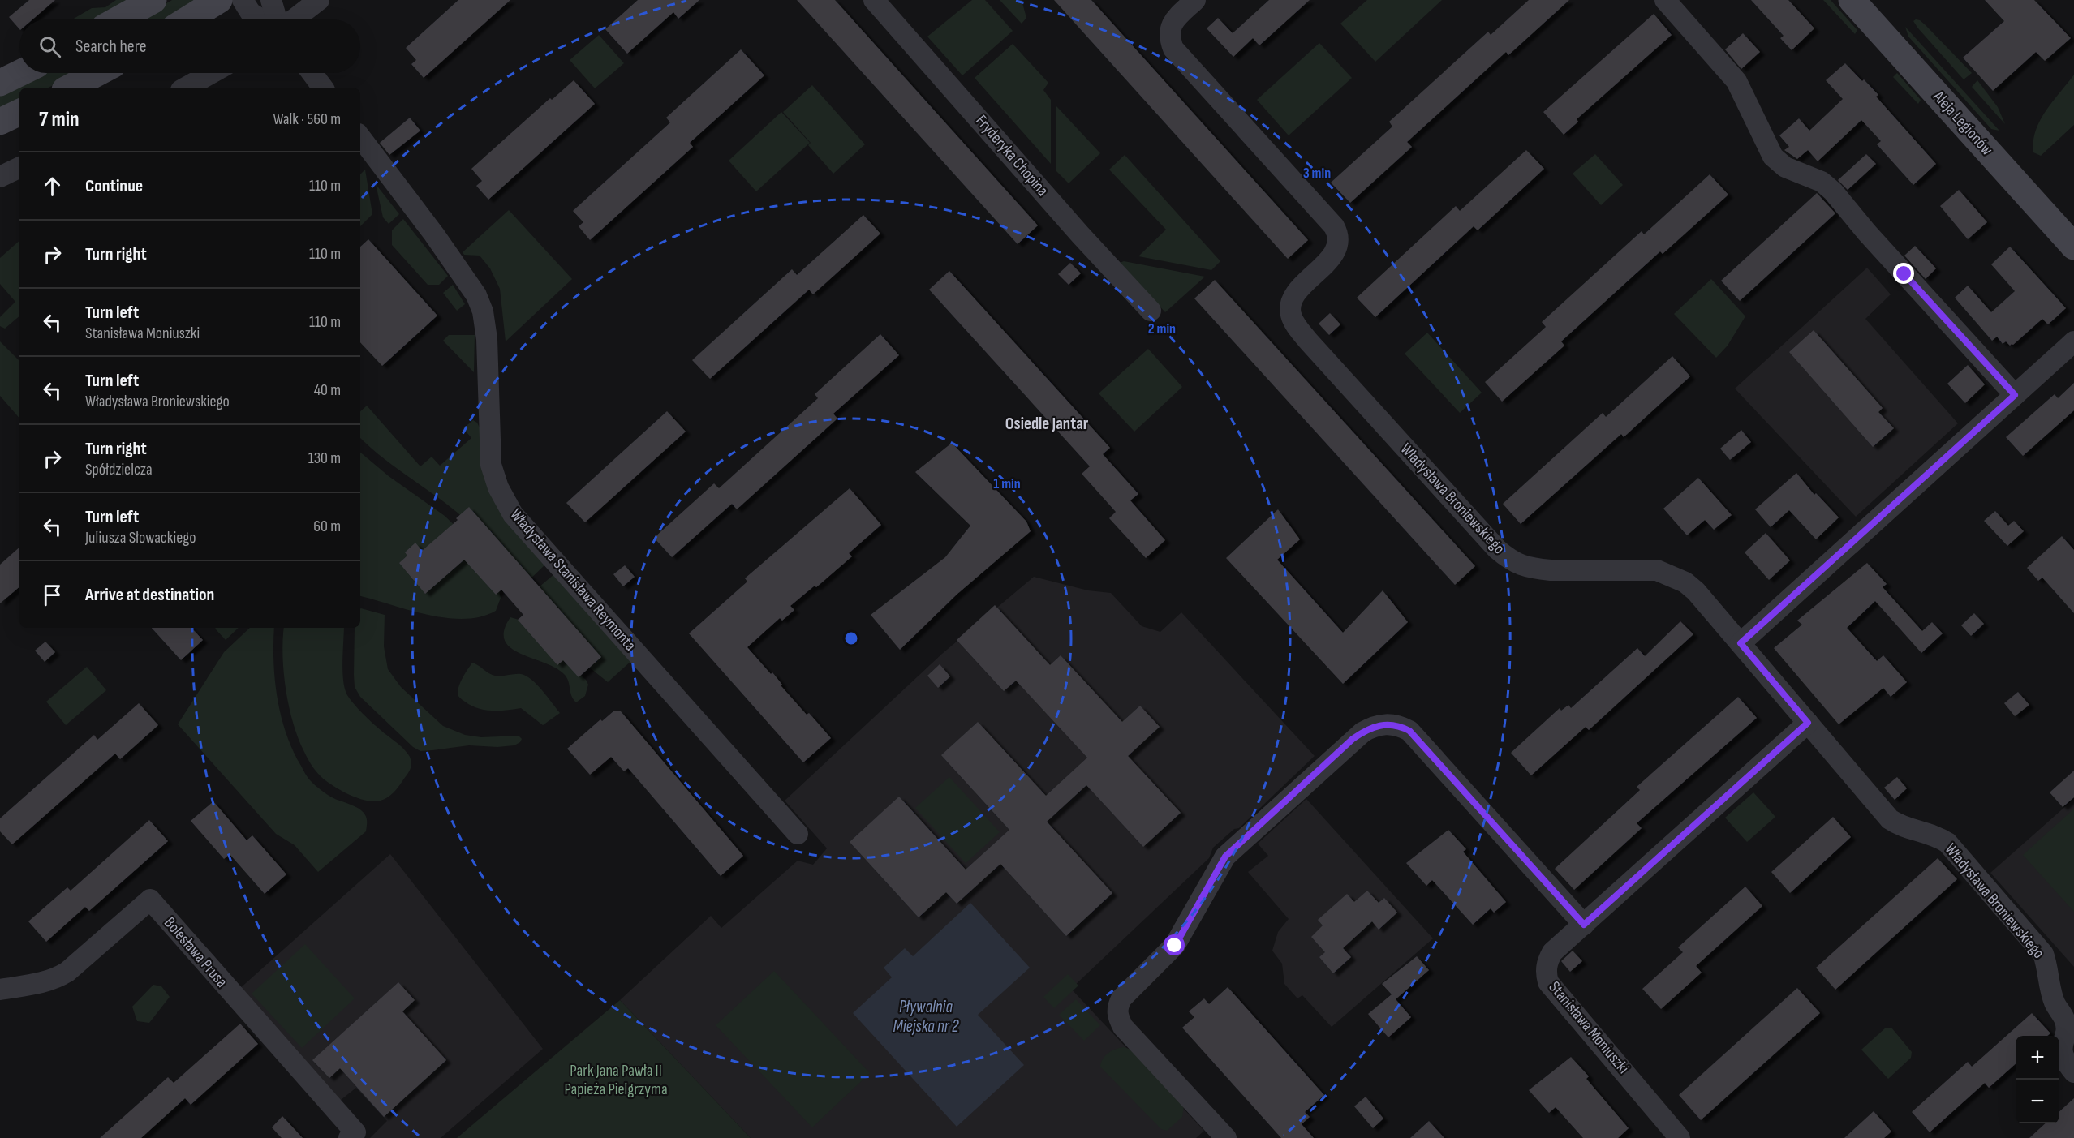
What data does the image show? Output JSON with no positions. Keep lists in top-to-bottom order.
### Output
{
  "streets": {
    "main road": ["Aleja Legionów"],
    "street": [
      "Fryderyka Chopina",
      "Władysława Broniewskiego",
      "Władysława Stanisława Reymonta",
      "Bolesława Prusa",
      "Stanisława Moniuszki"
    ]
  },
  "crossings": [
    ["Władysława Broniewskiego", "Stanisława Moniuszki"]
  ],
  "districts": ["Osiedle Jantar"],
  "water": ["Pływalnia Miejska nr 2"],
  "parks": ["Park Jana Pawła II Papieża Pielgrzyma"],
  "page": {
    "search": "Search here",
    "heading": ["7 min", "Walk · 560 m"],
    "list": [
      ["Continue", "110 m"],
      ["Turn right", "110 m"],
      ["Turn left", "Stanisława Moniuszki", "110 m"],
      ["Turn left", "Władysława Broniewskiego", "40 m"],
      ["Turn right", "Spółdzielcza", "130 m"],
      ["Turn left", "Juliusza Słowackiego", "60 m"],
      "Arrive at destination"
    ],
    "map_buttons": ["+", "−"]
  },
  "rings": ["3 min", "2 min", "1 min"]
}
